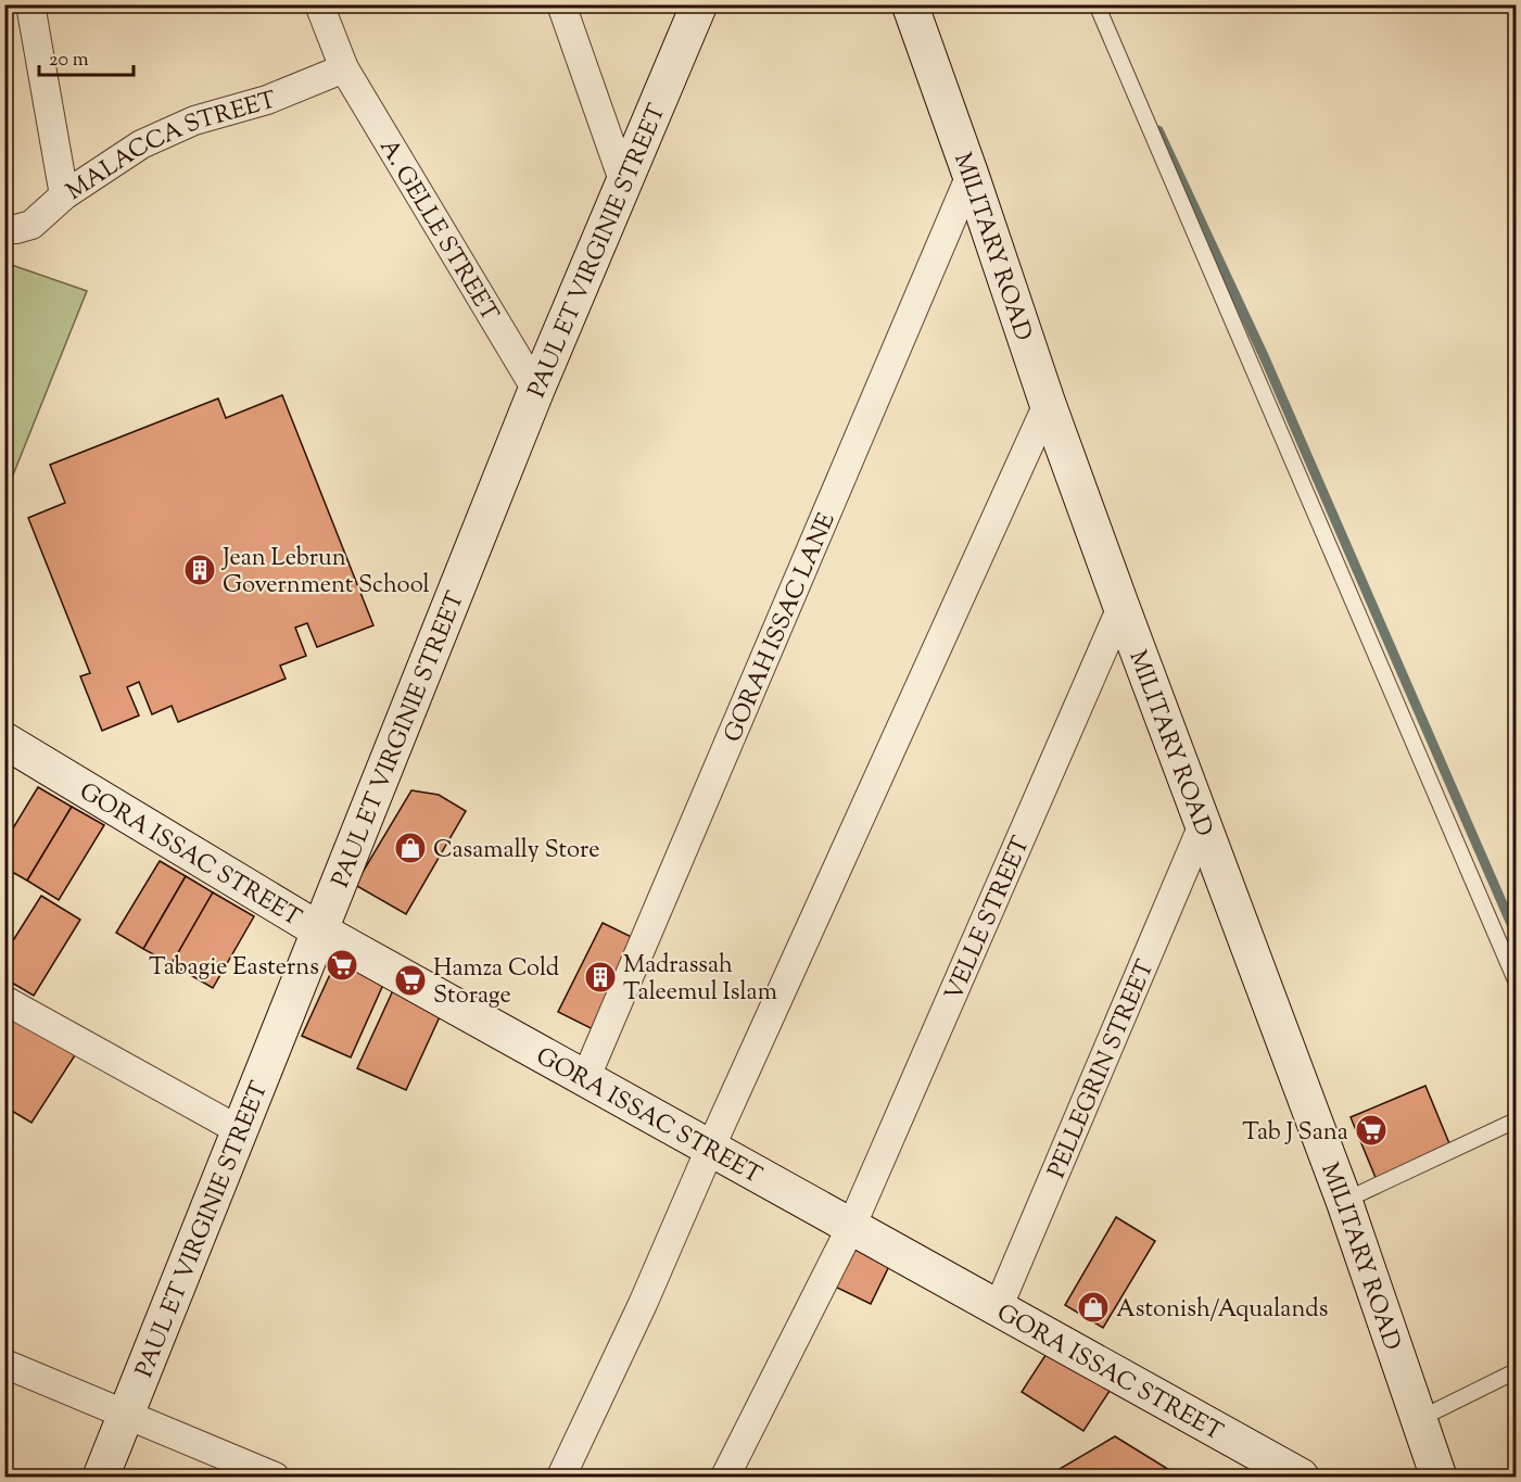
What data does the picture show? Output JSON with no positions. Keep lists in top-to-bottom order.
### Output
{
  "streets": {
    "street": [
      "MALACCA STREET",
      "A. GELLE STREET",
      "MILITARY ROAD",
      "PAUL ET VIRGINIE STREET",
      "GORAH ISSAC LANE",
      "GORA ISSAC STREET",
      "VELLE STREET",
      "PELLEGRIN STREET"
    ]
  },
  "crossings": [
    ["MALACCA STREET", "A. GELLE STREET"],
    ["A. GELLE STREET", "PAUL ET VIRGINIE STREET"],
    ["MILITARY ROAD", "GORAH ISSAC LANE"],
    ["MILITARY ROAD", "VELLE STREET"],
    ["MILITARY ROAD", "PELLEGRIN STREET"],
    ["PAUL ET VIRGINIE STREET", "GORA ISSAC STREET"],
    ["GORAH ISSAC LANE", "GORA ISSAC STREET"],
    ["GORA ISSAC STREET", "VELLE STREET"],
    ["GORA ISSAC STREET", "PELLEGRIN STREET"]
  ],
  "places": {
    "building": ["Jean Lebrun Government School", "Madrassah Taleemul Islam"],
    "shop": ["Casamally Store", "Astonish/Aqualands"],
    "supermarket": ["Tabagie Easterns", "Hamza Cold Storage", "Tab J Sana"]
  },
  "scale_bar": "20 m"
}
